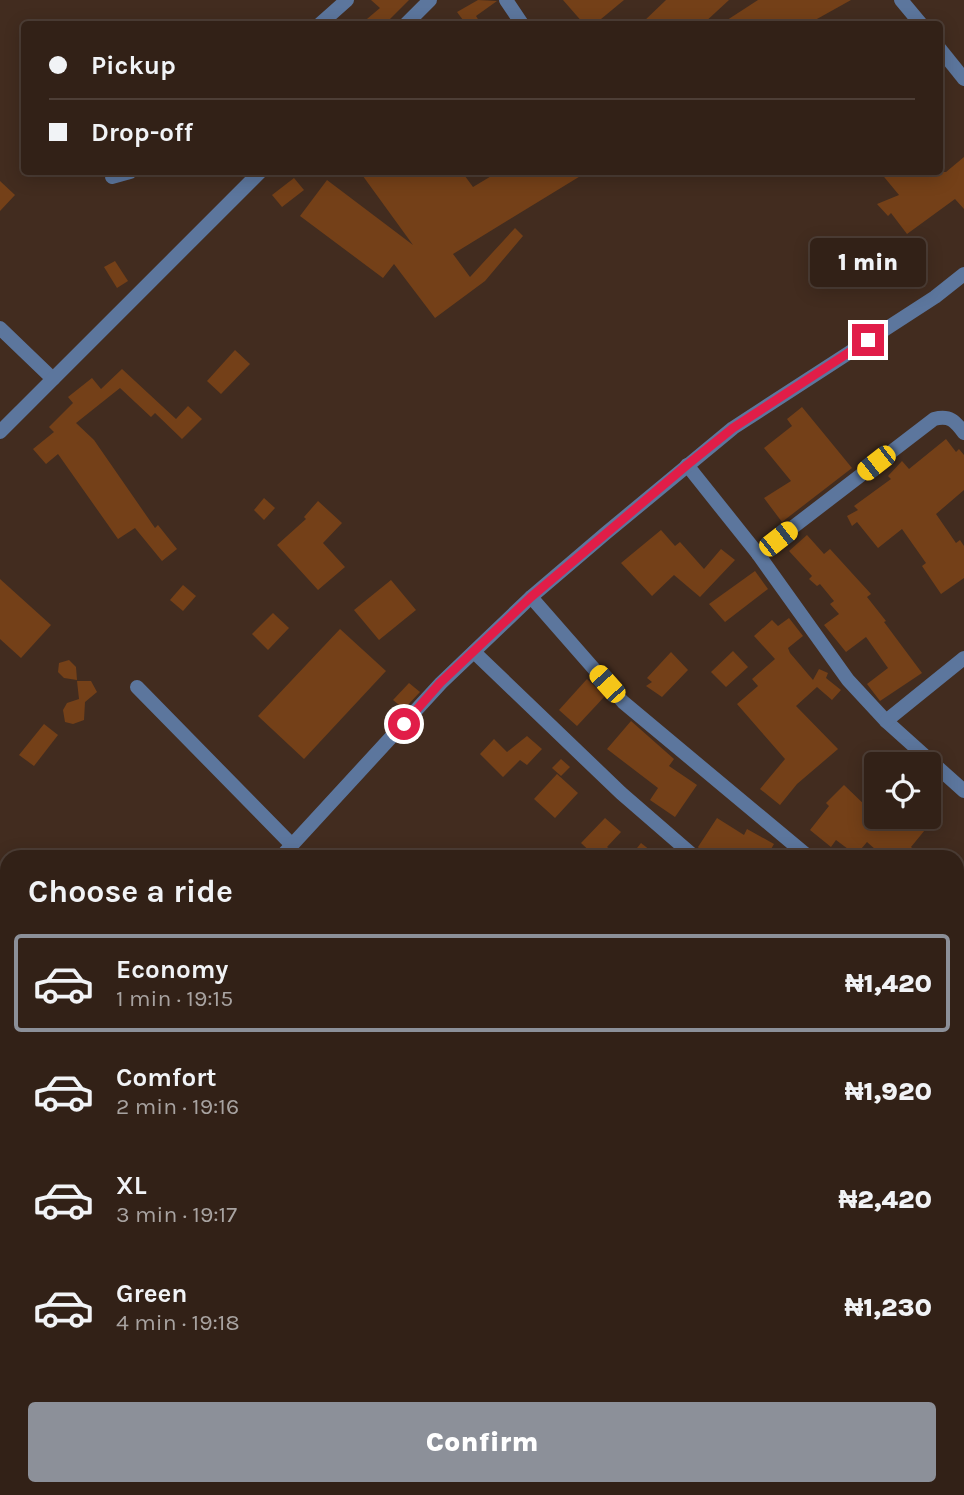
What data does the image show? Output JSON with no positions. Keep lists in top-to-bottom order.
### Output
{
  "page": {
    "banner": ["Pickup", "Drop-off"],
    "bubble": "1 min",
    "heading": "Choose a ride",
    "list": [
      {
        "name": "Economy",
        "note": "1 min · 19:15",
        "value": "₦1,420"
      },
      {
        "name": "Comfort",
        "note": "2 min · 19:16",
        "value": "₦1,920"
      },
      {
        "name": "XL",
        "note": "3 min · 19:17",
        "value": "₦2,420"
      },
      {
        "name": "Green",
        "note": "4 min · 19:18",
        "value": "₦1,230"
      }
    ],
    "buttons": "Confirm"
  }
}
